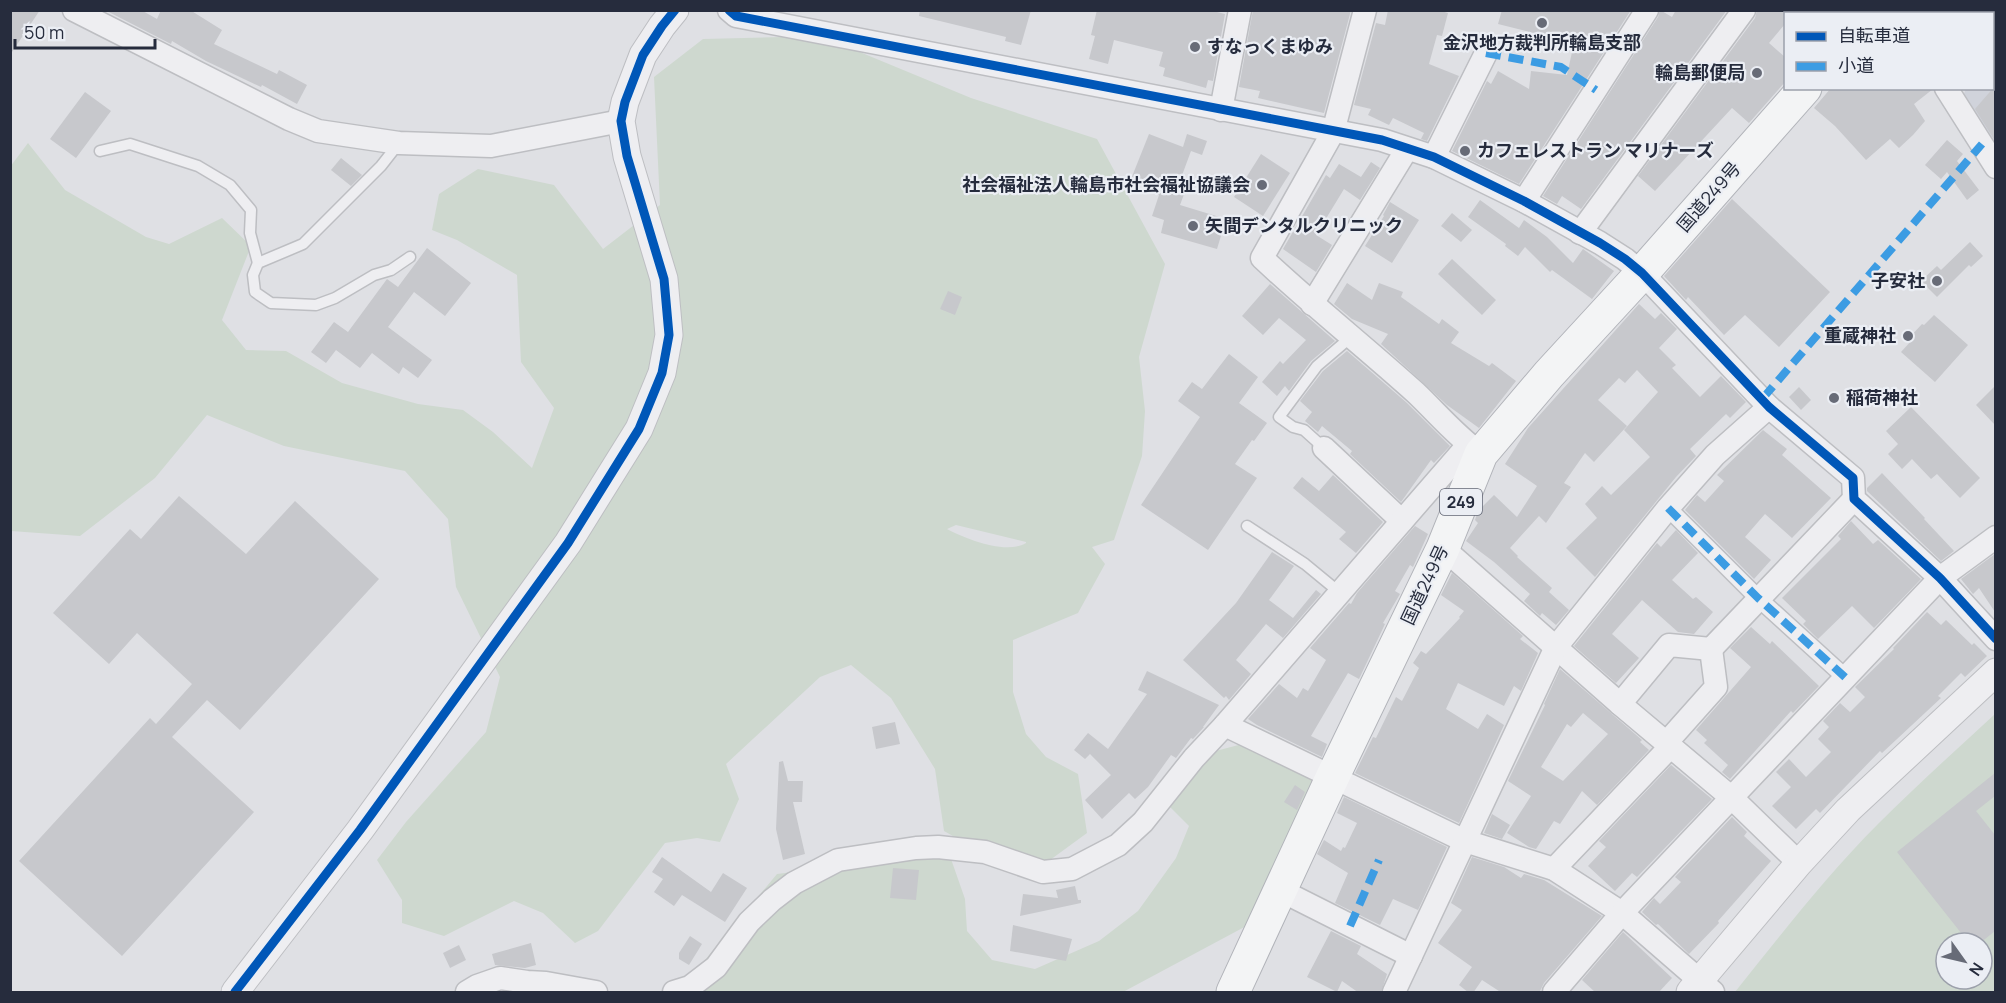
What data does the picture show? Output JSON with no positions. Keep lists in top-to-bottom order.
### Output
{
  "streets": {
    "highway": ["国道249号", "249"]
  },
  "places": [
    "金沢地方裁判所輪島支部",
    "すなっくまゆみ",
    "輪島郵便局",
    "カフェレストラン マリナーズ",
    "社会福祉法人輪島市社会福祉協議会",
    "矢間デンタルクリニック",
    "子安社",
    "重蔵神社",
    "稲荷神社"
  ],
  "legend": ["自転車道", "小道"],
  "scale_bar": "50 m",
  "north": "bottom right"
}
